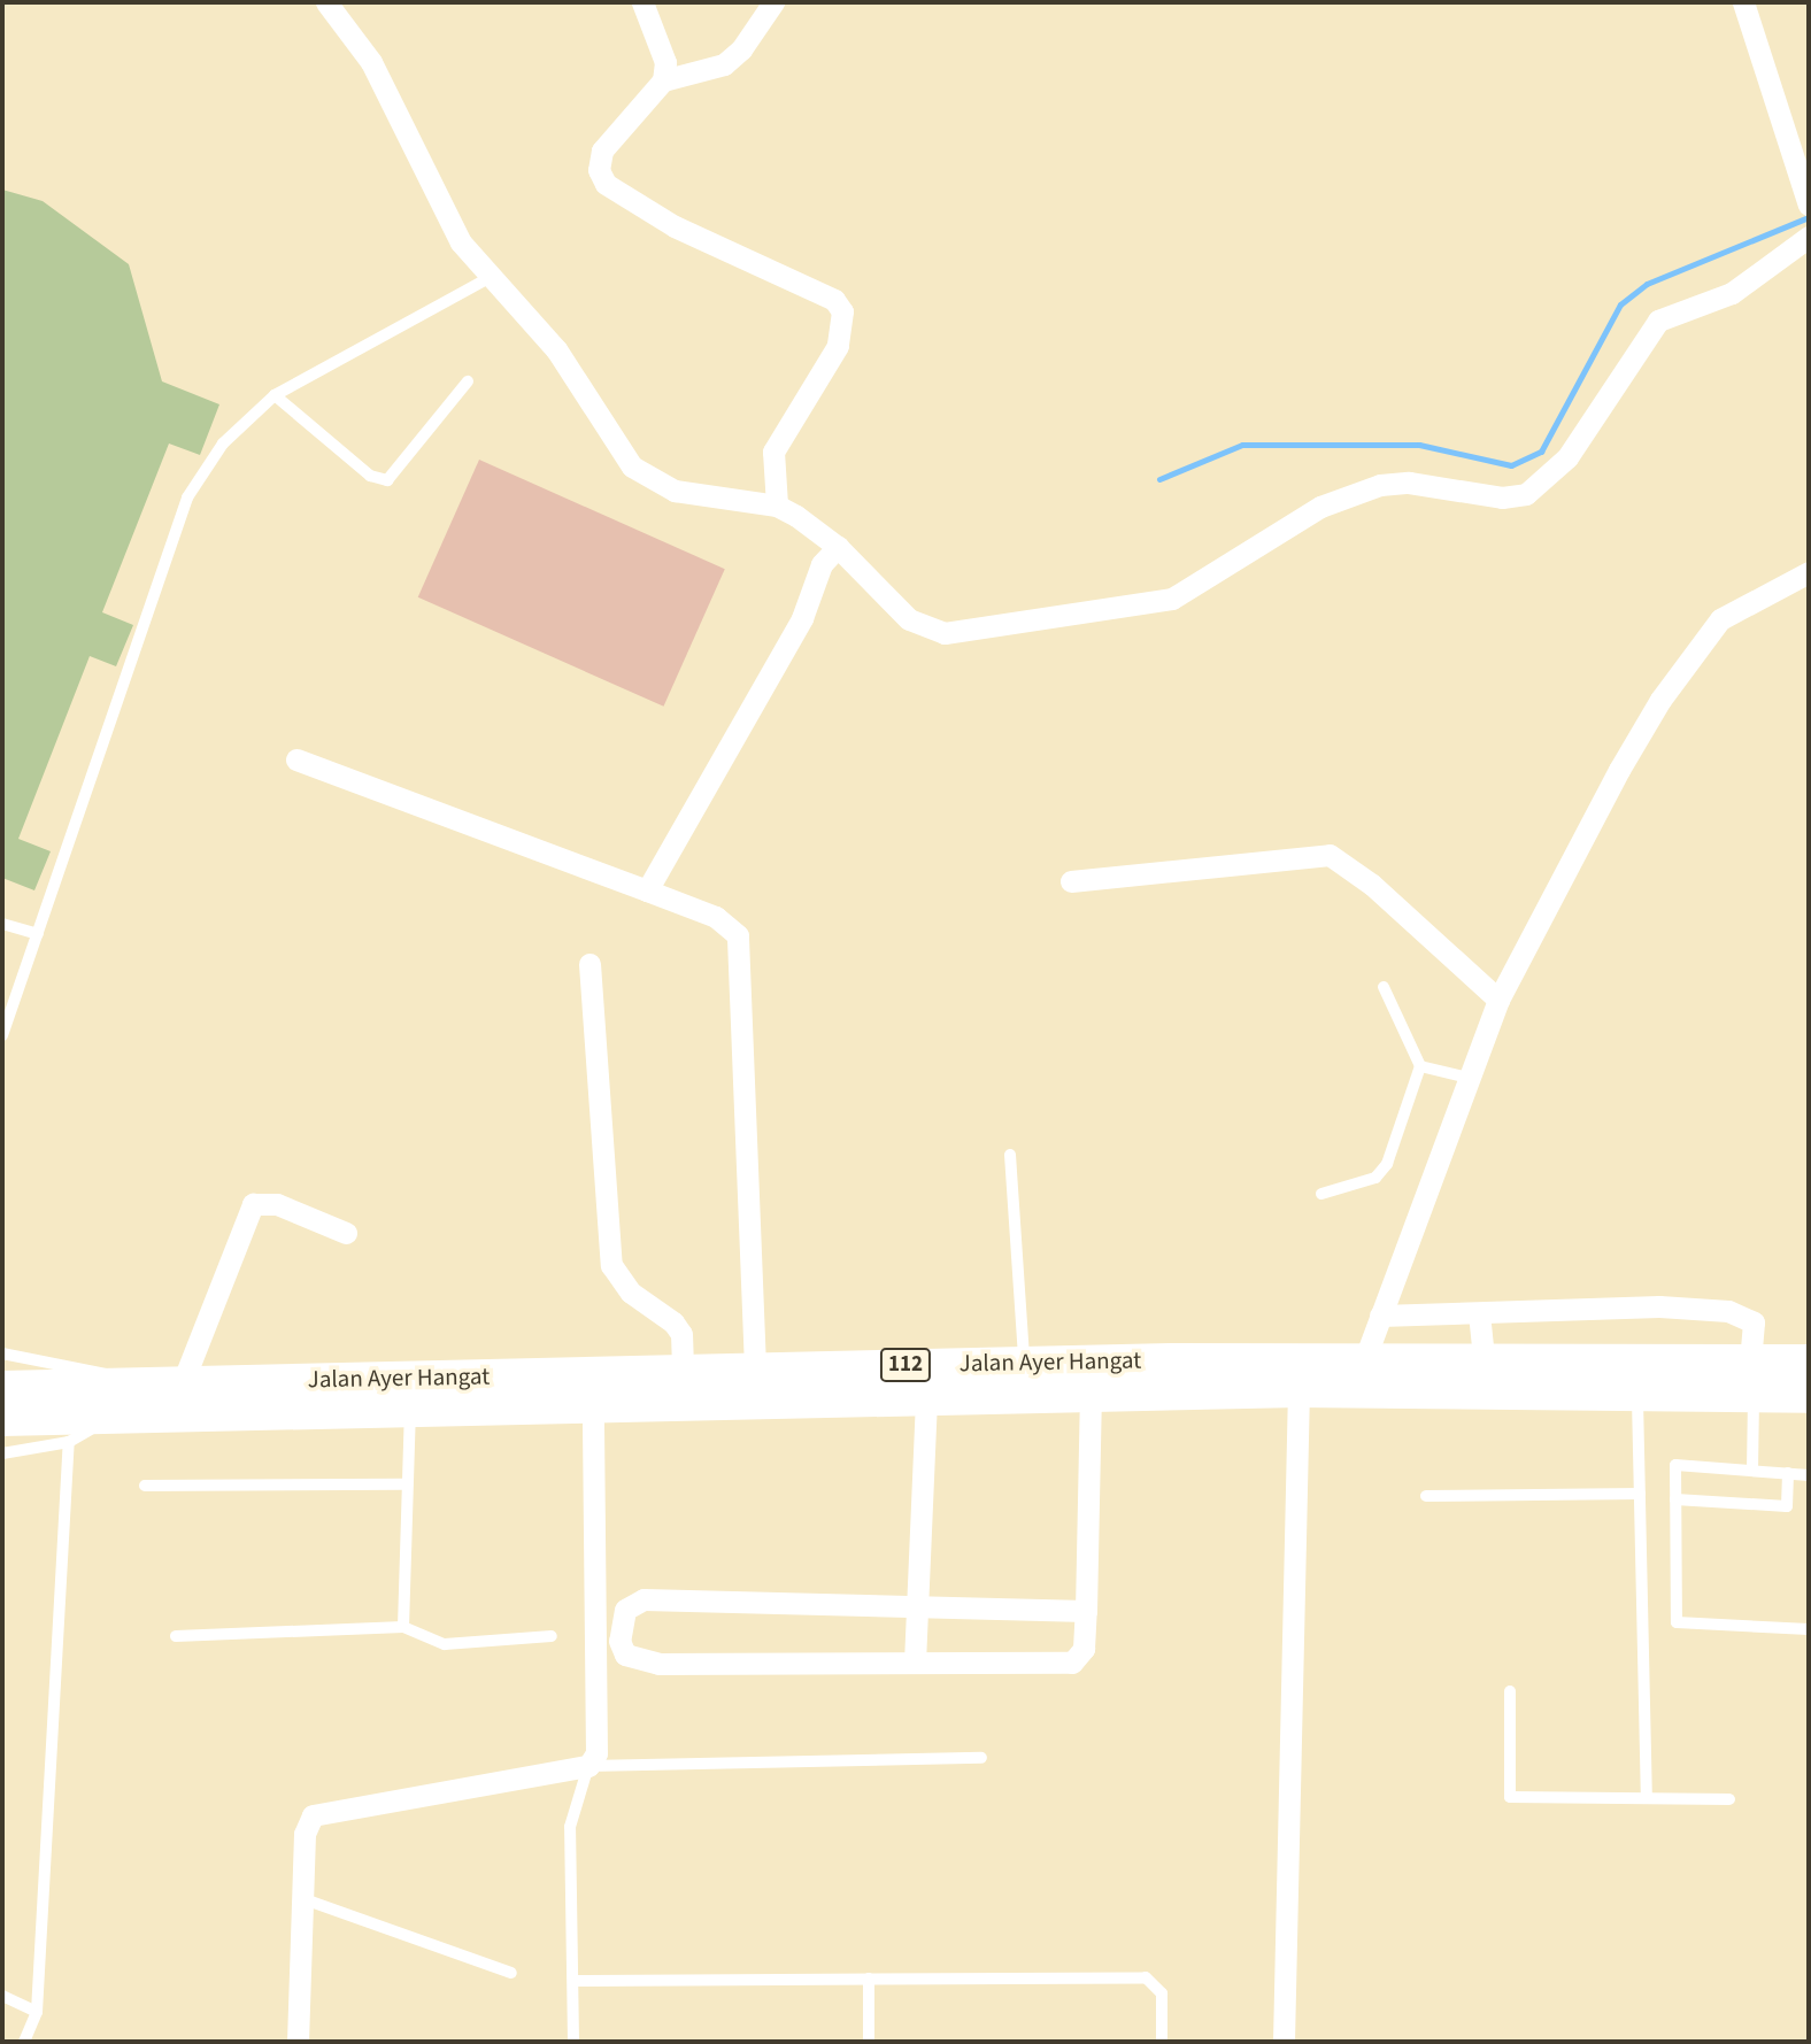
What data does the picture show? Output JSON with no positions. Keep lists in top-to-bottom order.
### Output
{
  "streets": {
    "main road": ["Jalan Ayer Hangat", "112"]
  }
}
